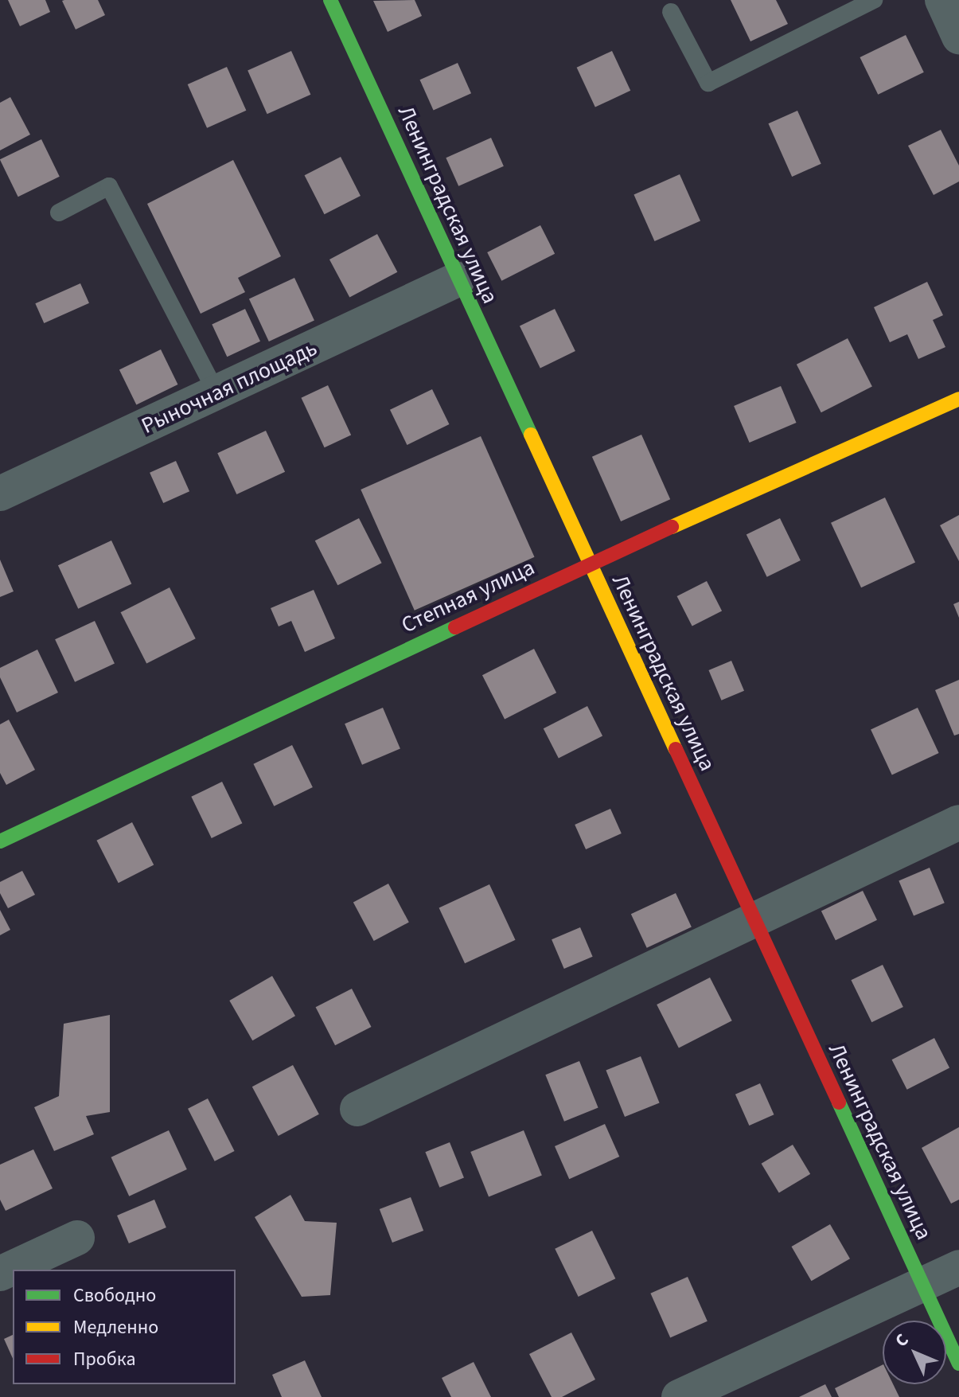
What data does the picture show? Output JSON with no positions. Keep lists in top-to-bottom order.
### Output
{
  "streets": {
    "street": ["Ленинградская улица", "Рыночная площадь", "Степная улица"]
  },
  "crossings": [
    ["Ленинградская улица", "Рыночная площадь"],
    ["Ленинградская улица", "Степная улица"]
  ],
  "legend": ["Свободно", "Медленно", "Пробка"],
  "north": "top left"
}
